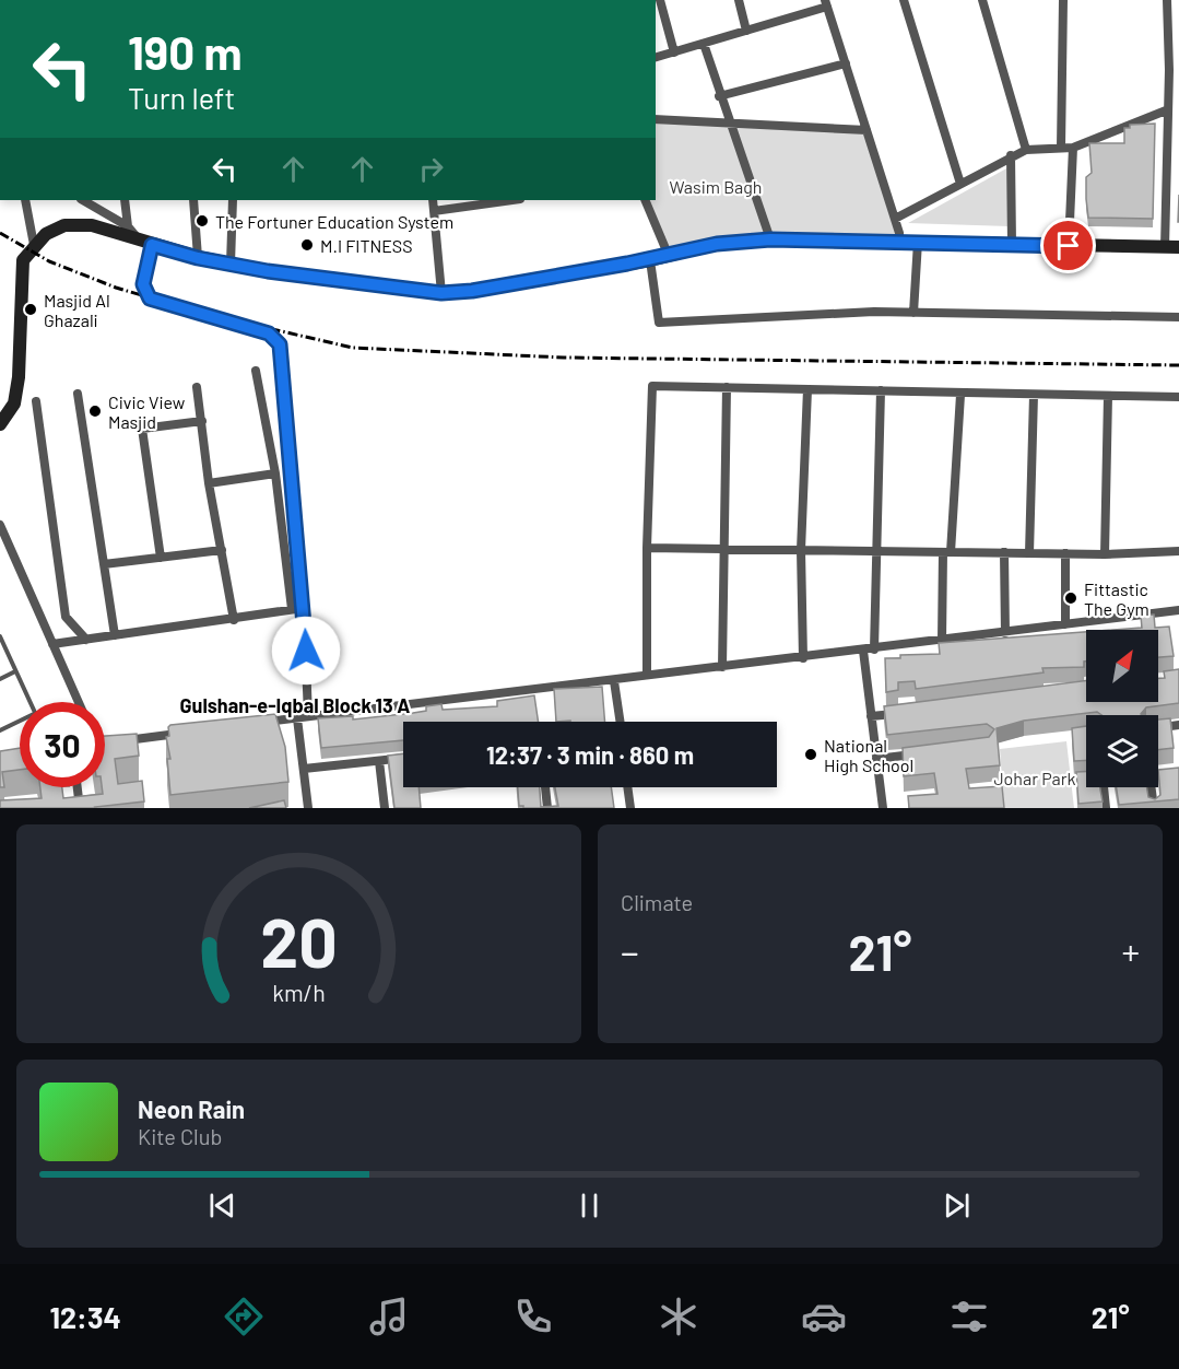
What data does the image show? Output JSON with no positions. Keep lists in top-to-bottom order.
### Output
{
  "districts": ["Gulshan-e-Iqbal Block 13 A"],
  "parks": ["Wasim Bagh", "Johar Park"],
  "places": [
    "The Fortuner Education System",
    "M.I FITNESS",
    "Masjid Al Ghazali",
    "Civic View Masjid",
    "Fittastic The Gym",
    "National High School"
  ],
  "north": "top right",
  "page": {
    "turn": ["190 m", "Turn left"],
    "limit": "30",
    "trip": "12:37 · 3 min · 860 m",
    "tile": "Climate",
    "heat": ["−", "21°", "+"],
    "song": ["Neon Rain", "Kite Club"],
    "tabs": ["12:34", "21°"],
    "gauge": ["20", "km/h"]
  }
}
